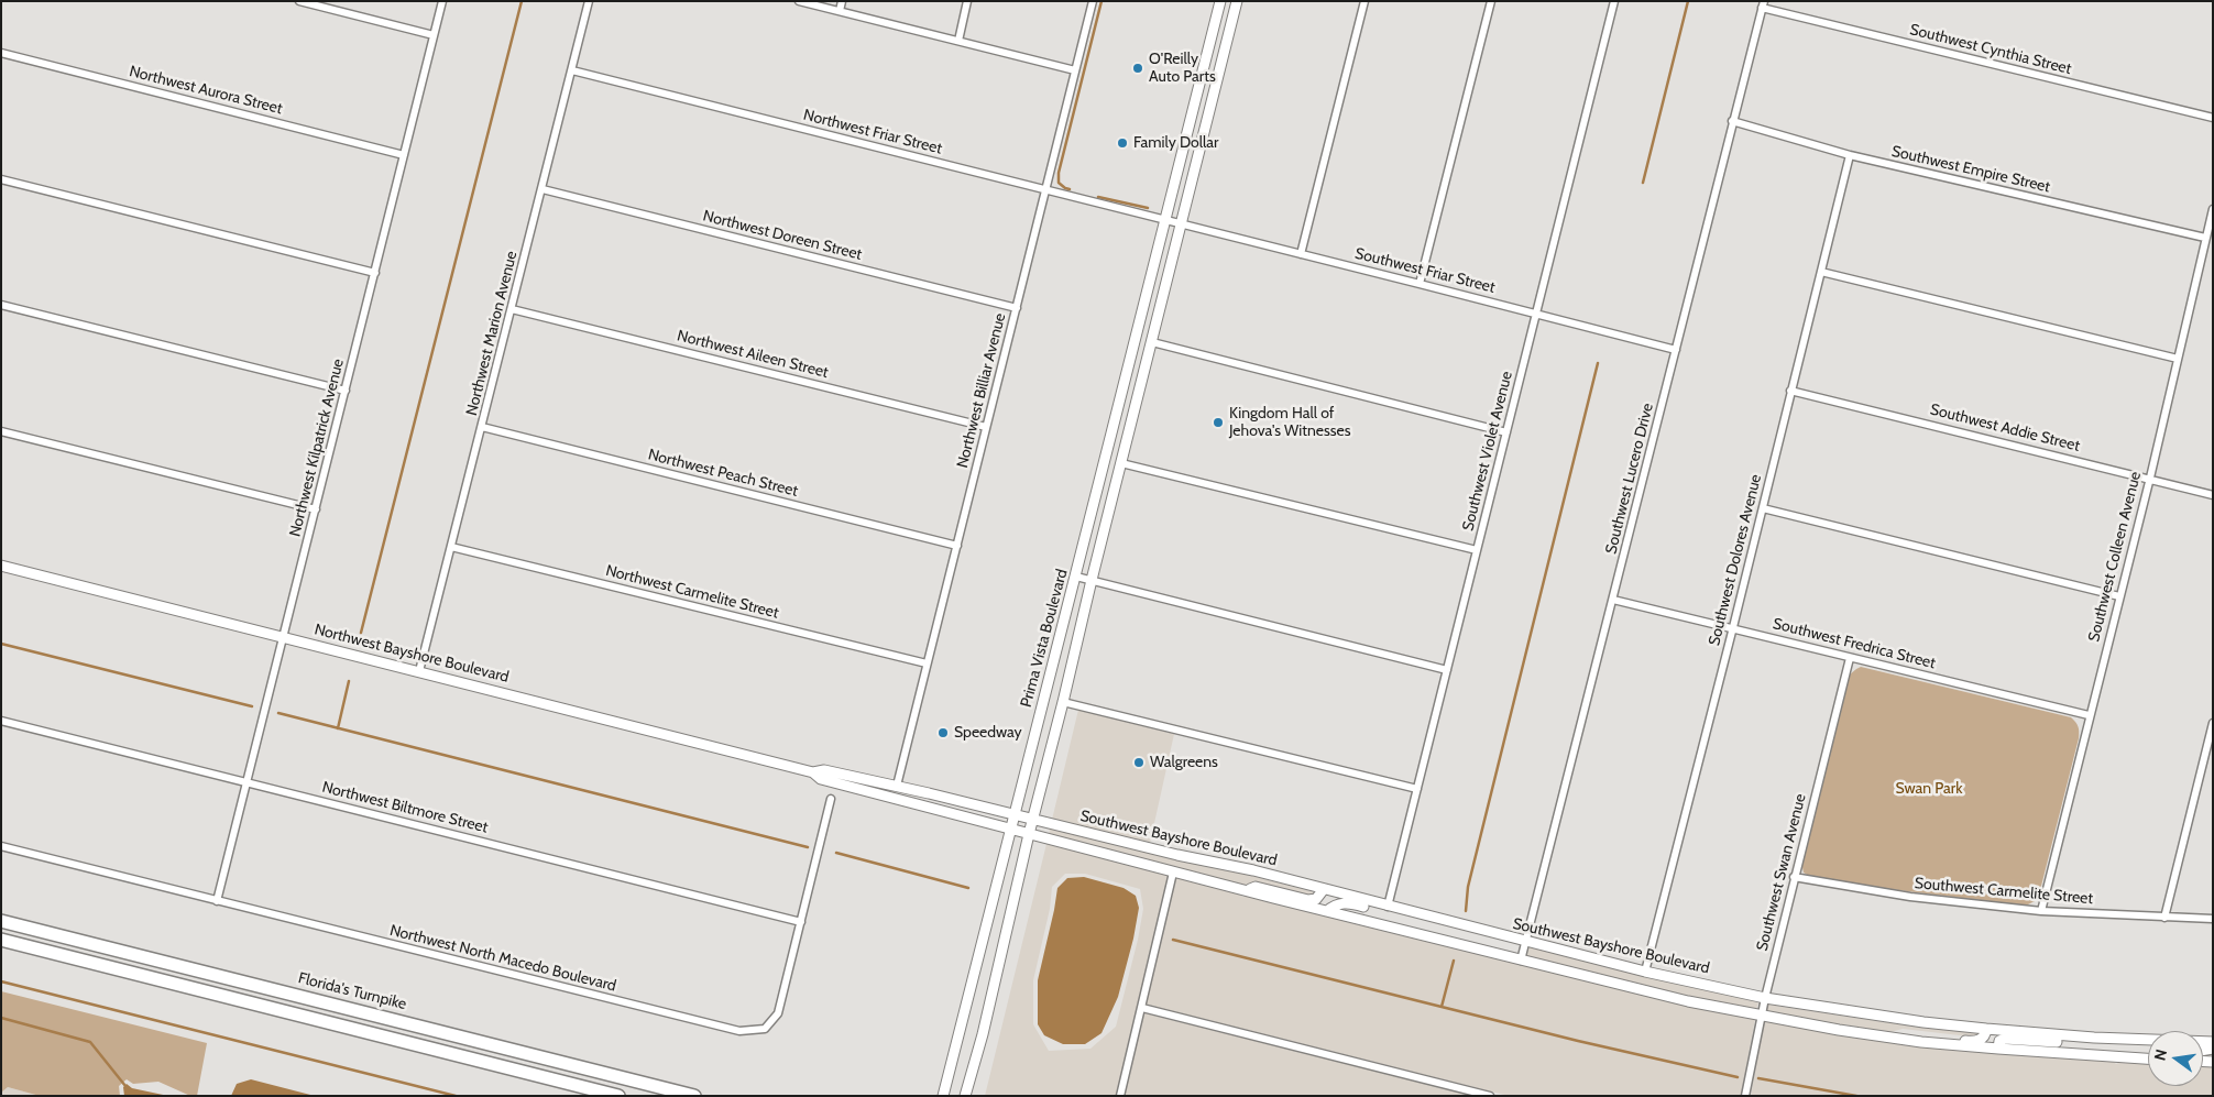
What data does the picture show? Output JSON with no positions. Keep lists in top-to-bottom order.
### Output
{
  "streets": {
    "highway": ["Florida's Turnpike"],
    "main road": ["Prima Vista Boulevard", "Northwest Bayshore Boulevard", "Southwest Bayshore Boulevard"],
    "street": [
      "Southwest Cynthia Street",
      "Northwest Aurora Street",
      "Northwest Friar Street",
      "Southwest Empire Street",
      "Northwest Doreen Street",
      "Southwest Friar Street",
      "Northwest Marion Avenue",
      "Northwest Aileen Street",
      "Northwest Billiar Avenue",
      "Southwest Addie Street",
      "Northwest Kilpatrick Avenue",
      "Southwest Violet Avenue",
      "Northwest Peach Street",
      "Southwest Lucero Drive",
      "Southwest Colleen Avenue",
      "Southwest Dolores Avenue",
      "Northwest Carmelite Street",
      "Southwest Fredrica Street",
      "Northwest Biltmore Street",
      "Southwest Swan Avenue",
      "Southwest Carmelite Street",
      "Northwest North Macedo Boulevard"
    ]
  },
  "crossings": [
    ["Southwest Cynthia Street", "Southwest Lucero Drive"],
    ["Northwest Aurora Street", "Northwest Kilpatrick Avenue"],
    ["Northwest Friar Street", "Southwest Friar Street"],
    ["Northwest Friar Street", "Northwest Marion Avenue"],
    ["Northwest Friar Street", "Northwest Billiar Avenue"],
    ["Northwest Friar Street", "Prima Vista Boulevard"],
    ["Southwest Empire Street", "Southwest Lucero Drive"],
    ["Southwest Empire Street", "Southwest Colleen Avenue"],
    ["Southwest Empire Street", "Southwest Dolores Avenue"],
    ["Northwest Doreen Street", "Northwest Marion Avenue"],
    ["Northwest Doreen Street", "Northwest Billiar Avenue"],
    ["Southwest Friar Street", "Southwest Violet Avenue"],
    ["Southwest Friar Street", "Southwest Lucero Drive"],
    ["Southwest Friar Street", "Prima Vista Boulevard"],
    ["Northwest Marion Avenue", "Northwest Aileen Street"],
    ["Northwest Marion Avenue", "Northwest Peach Street"],
    ["Northwest Marion Avenue", "Northwest Carmelite Street"],
    ["Northwest Marion Avenue", "Northwest Bayshore Boulevard"],
    ["Northwest Aileen Street", "Northwest Billiar Avenue"],
    ["Northwest Billiar Avenue", "Northwest Peach Street"],
    ["Northwest Billiar Avenue", "Northwest Carmelite Street"],
    ["Northwest Billiar Avenue", "Northwest Bayshore Boulevard"],
    ["Southwest Addie Street", "Southwest Colleen Avenue"],
    ["Southwest Addie Street", "Southwest Dolores Avenue"],
    ["Northwest Kilpatrick Avenue", "Northwest Bayshore Boulevard"],
    ["Northwest Kilpatrick Avenue", "Northwest Biltmore Street"],
    ["Northwest Kilpatrick Avenue", "Northwest North Macedo Boulevard"],
    ["Southwest Violet Avenue", "Southwest Bayshore Boulevard"],
    ["Southwest Lucero Drive", "Southwest Fredrica Street"],
    ["Southwest Lucero Drive", "Southwest Bayshore Boulevard"],
    ["Southwest Colleen Avenue", "Southwest Fredrica Street"],
    ["Southwest Colleen Avenue", "Southwest Carmelite Street"],
    ["Southwest Dolores Avenue", "Southwest Fredrica Street"],
    ["Southwest Dolores Avenue", "Southwest Bayshore Boulevard"],
    ["Prima Vista Boulevard", "Northwest Bayshore Boulevard"],
    ["Prima Vista Boulevard", "Southwest Bayshore Boulevard"],
    ["Southwest Fredrica Street", "Southwest Swan Avenue"],
    ["Northwest Bayshore Boulevard", "Southwest Bayshore Boulevard"],
    ["Northwest Biltmore Street", "Northwest North Macedo Boulevard"],
    ["Southwest Bayshore Boulevard", "Southwest Swan Avenue"],
    ["Southwest Swan Avenue", "Southwest Carmelite Street"]
  ],
  "parks": ["Swan Park"],
  "places": [
    "O'Reilly Auto Parts",
    "Family Dollar",
    "Kingdom Hall of Jehova's Witnesses",
    "Speedway",
    "Walgreens"
  ],
  "north": "left"
}
